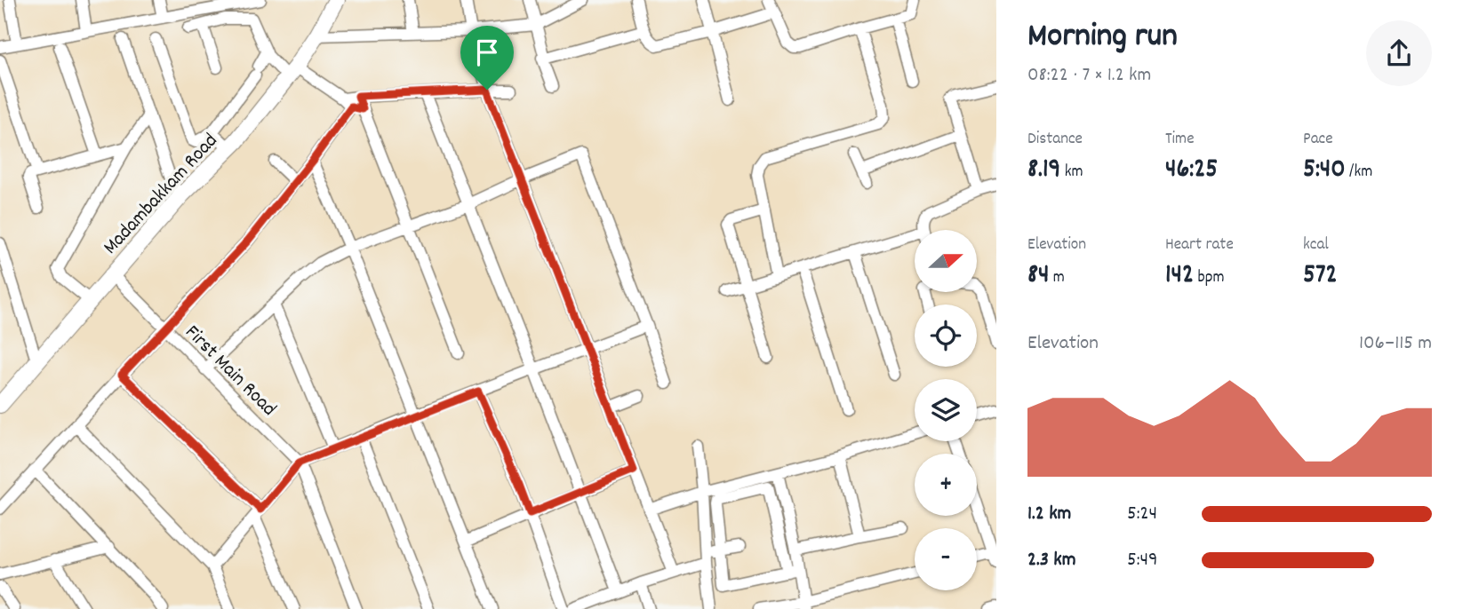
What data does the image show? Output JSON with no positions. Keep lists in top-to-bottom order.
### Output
{
  "streets": {
    "street": ["Madambakkam Road", "First Main Road"]
  },
  "crossings": [
    ["Madambakkam Road", "First Main Road"]
  ],
  "north": "right",
  "page": {
    "heading": ["Morning run", "08:22 · 7 × 1.2 km"],
    "stats": [
      ["Distance", "8.19 km"],
      ["Time", "46:25"],
      ["Pace", "5:40 /km"],
      ["Elevation", "84 m"],
      ["Heart rate", "142 bpm"],
      ["kcal", "572"]
    ],
    "map_buttons": ["+", "−"],
    "chart": ["Elevation", "106–115 m"],
    "list": [
      {
        "name": "1.2 km",
        "note": "5:24"
      },
      {
        "name": "2.3 km",
        "note": "5:49"
      }
    ]
  }
}
